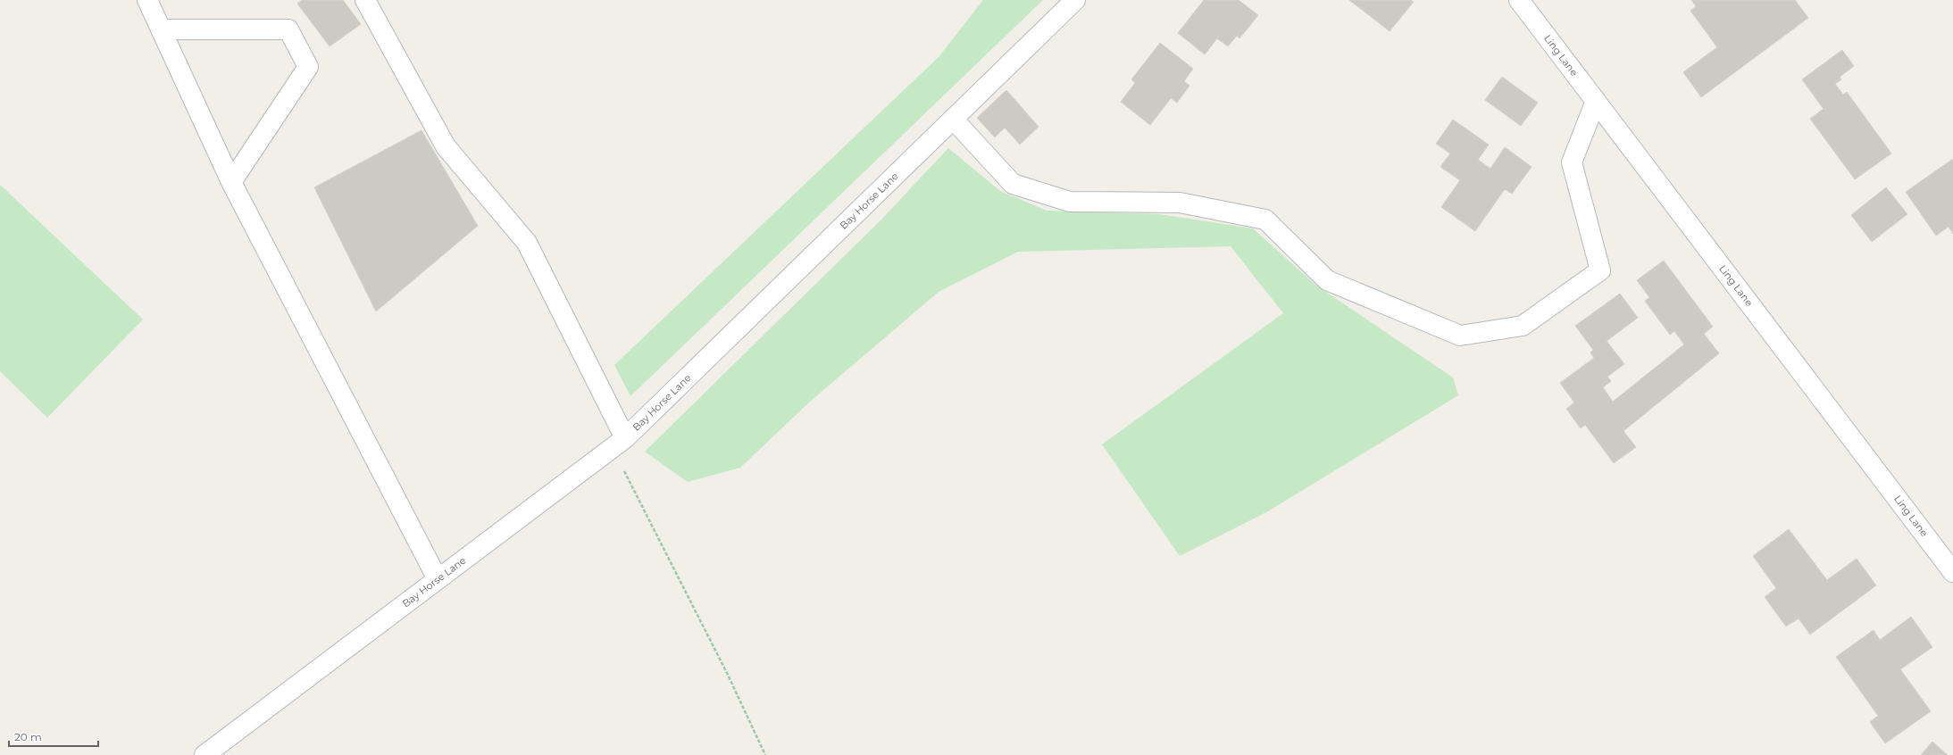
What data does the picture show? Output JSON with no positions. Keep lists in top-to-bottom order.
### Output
{
  "streets": {
    "street": ["Ling Lane", "Bay Horse Lane"]
  },
  "scale_bar": "20 m"
}
